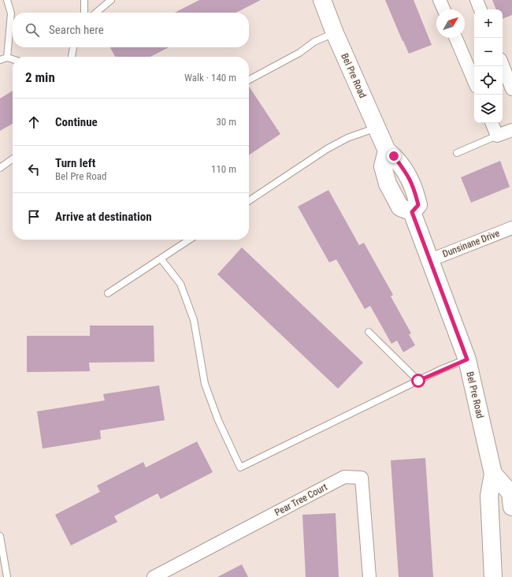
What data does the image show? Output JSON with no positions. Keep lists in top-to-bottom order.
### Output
{
  "streets": {
    "main road": ["Bel Pre Road"],
    "street": ["Dunsinane Drive", "Pear Tree Court"]
  },
  "crossings": [
    ["Bel Pre Road", "Dunsinane Drive"]
  ],
  "north": "top right",
  "page": {
    "map_buttons": ["+", "−"],
    "search": "Search here",
    "heading": ["2 min", "Walk · 140 m"],
    "list": [
      ["Continue", "30 m"],
      ["Turn left", "Bel Pre Road", "110 m"],
      "Arrive at destination"
    ]
  }
}
